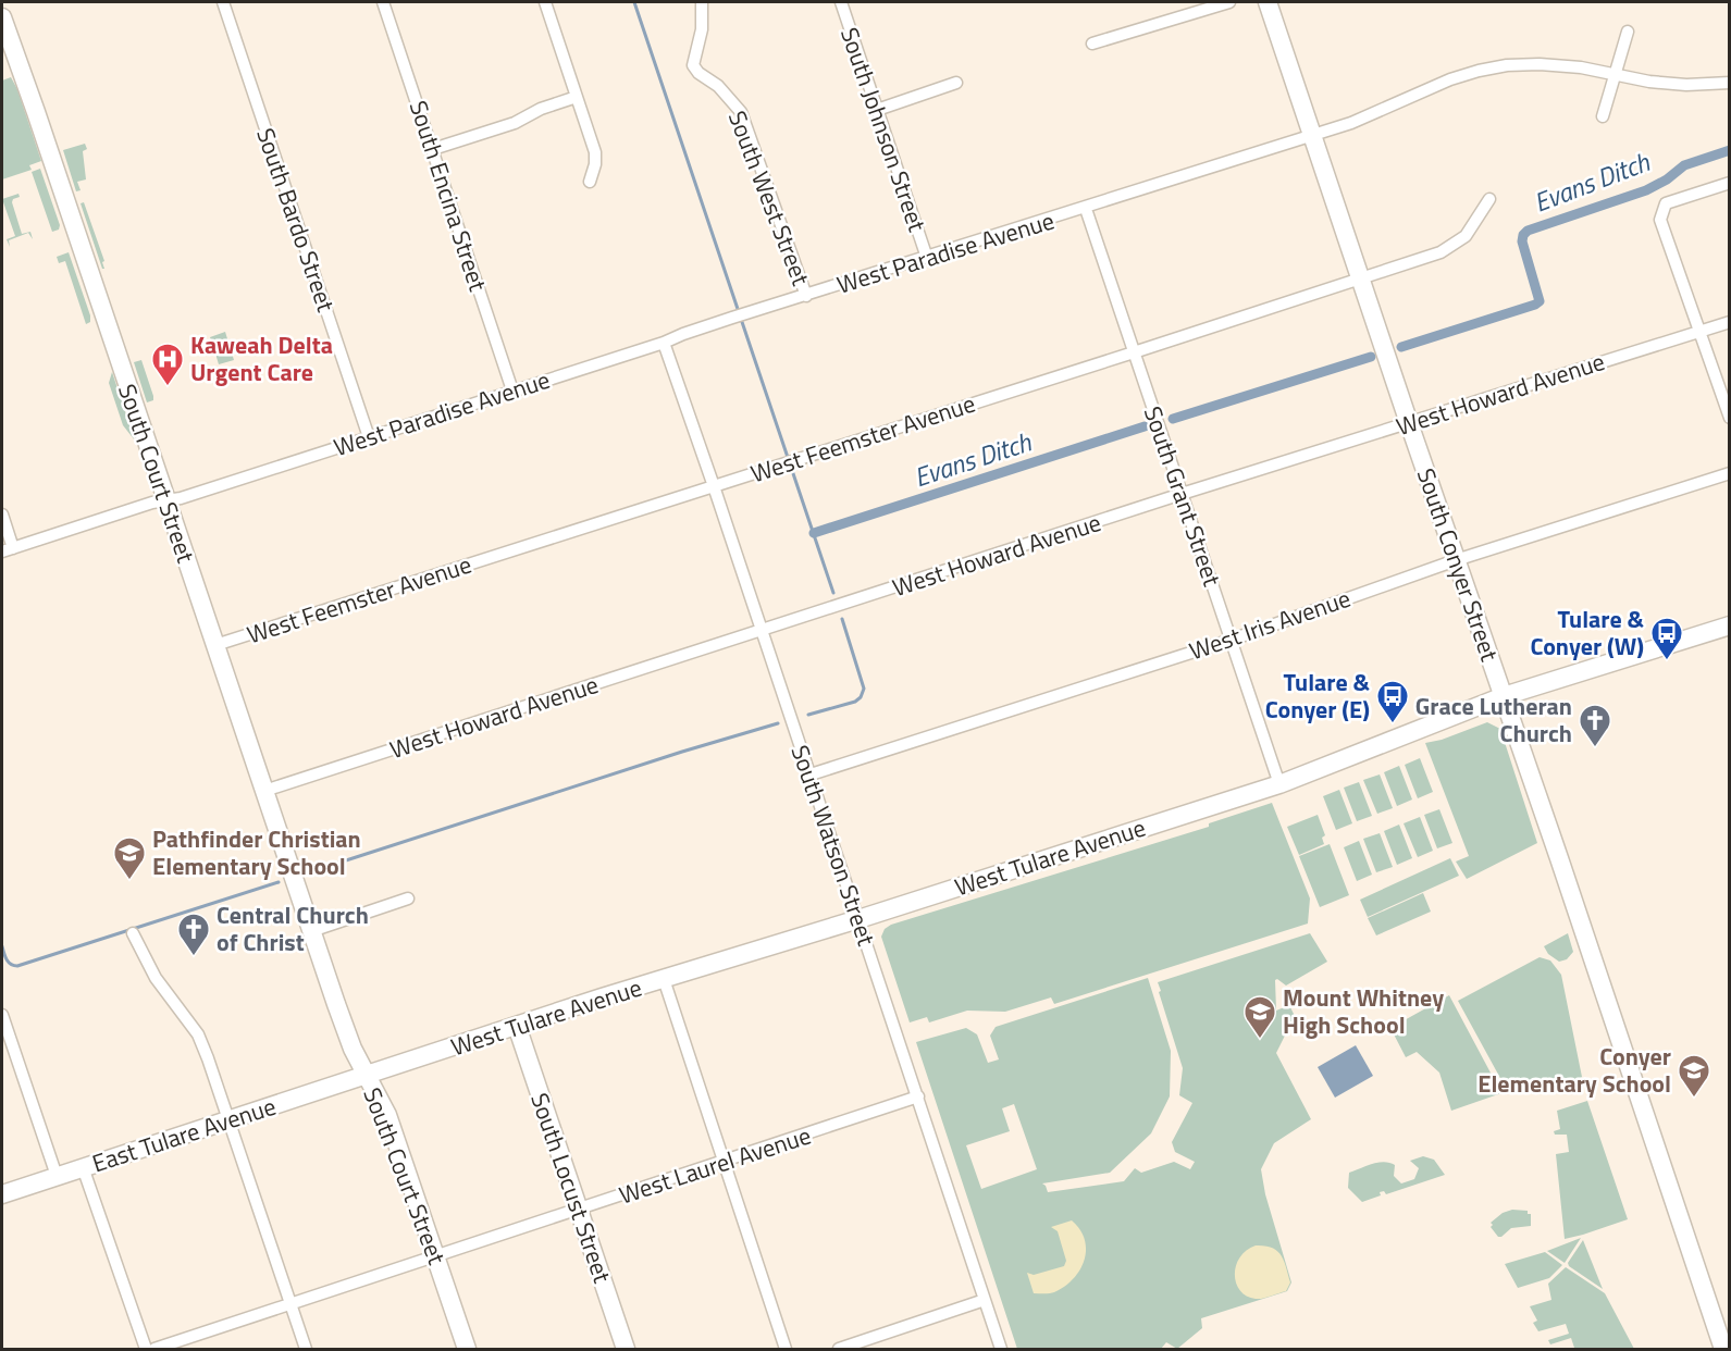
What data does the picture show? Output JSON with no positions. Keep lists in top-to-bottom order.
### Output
{
  "streets": {
    "street": [
      "South Johnson Street",
      "South Encina Street",
      "South West Street",
      "South Bardo Street",
      "West Paradise Avenue",
      "West Howard Avenue",
      "West Feemster Avenue",
      "South Court Street",
      "South Grant Street",
      "South Conyer Street",
      "West Iris Avenue",
      "South Watson Street",
      "West Tulare Avenue",
      "East Tulare Avenue",
      "West Laurel Avenue",
      "South Locust Street"
    ]
  },
  "crossings": [
    ["South Johnson Street", "West Paradise Avenue"],
    ["South Encina Street", "West Paradise Avenue"],
    ["South West Street", "West Paradise Avenue"],
    ["South Bardo Street", "West Paradise Avenue"],
    ["West Paradise Avenue", "South Court Street"],
    ["West Paradise Avenue", "South Grant Street"],
    ["West Paradise Avenue", "South Conyer Street"],
    ["West Paradise Avenue", "South Watson Street"],
    ["West Howard Avenue", "South Court Street"],
    ["West Howard Avenue", "South Grant Street"],
    ["West Howard Avenue", "South Conyer Street"],
    ["West Howard Avenue", "South Watson Street"],
    ["West Feemster Avenue", "South Court Street"],
    ["West Feemster Avenue", "South Grant Street"],
    ["West Feemster Avenue", "South Conyer Street"],
    ["West Feemster Avenue", "South Watson Street"],
    ["South Court Street", "West Tulare Avenue"],
    ["South Court Street", "East Tulare Avenue"],
    ["South Court Street", "West Laurel Avenue"],
    ["South Grant Street", "West Iris Avenue"],
    ["South Grant Street", "West Tulare Avenue"],
    ["South Conyer Street", "West Iris Avenue"],
    ["South Conyer Street", "West Tulare Avenue"],
    ["West Iris Avenue", "South Watson Street"],
    ["South Watson Street", "West Tulare Avenue"],
    ["South Watson Street", "West Laurel Avenue"],
    ["West Tulare Avenue", "East Tulare Avenue"],
    ["West Tulare Avenue", "South Locust Street"],
    ["West Laurel Avenue", "South Locust Street"]
  ],
  "water": ["Evans Ditch"],
  "places": {
    "hospital": ["Kaweah Delta Urgent Care"],
    "bus stop": ["Tulare & Conyer (W)", "Tulare & Conyer (E)"],
    "church": ["Grace Lutheran Church", "Central Church of Christ"],
    "school or university": ["Pathfinder Christian Elementary School", "Mount Whitney High School", "Conyer Elementary School"]
  }
}
